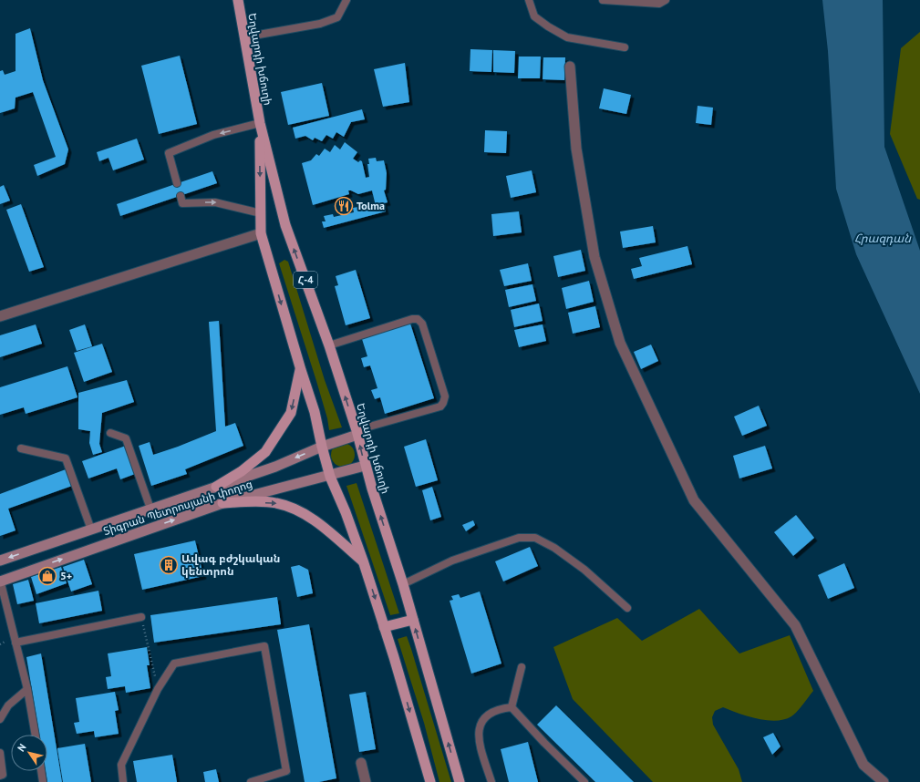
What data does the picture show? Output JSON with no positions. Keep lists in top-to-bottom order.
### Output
{
  "streets": {
    "main road": ["Եղվարդի խճուղի", "Հ-4", "Տիգրան Պետրոսյանի փողոց"]
  },
  "crossings": [
    ["Եղվարդի խճուղի", "Տիգրան Պետրոսյանի փողոց"]
  ],
  "water": ["Հրազդան"],
  "places": {
    "restaurant": ["Tolma"],
    "building": ["Ավագ բժշկական կենտրոն"],
    "shop": ["5+"]
  },
  "north": "top left"
}
